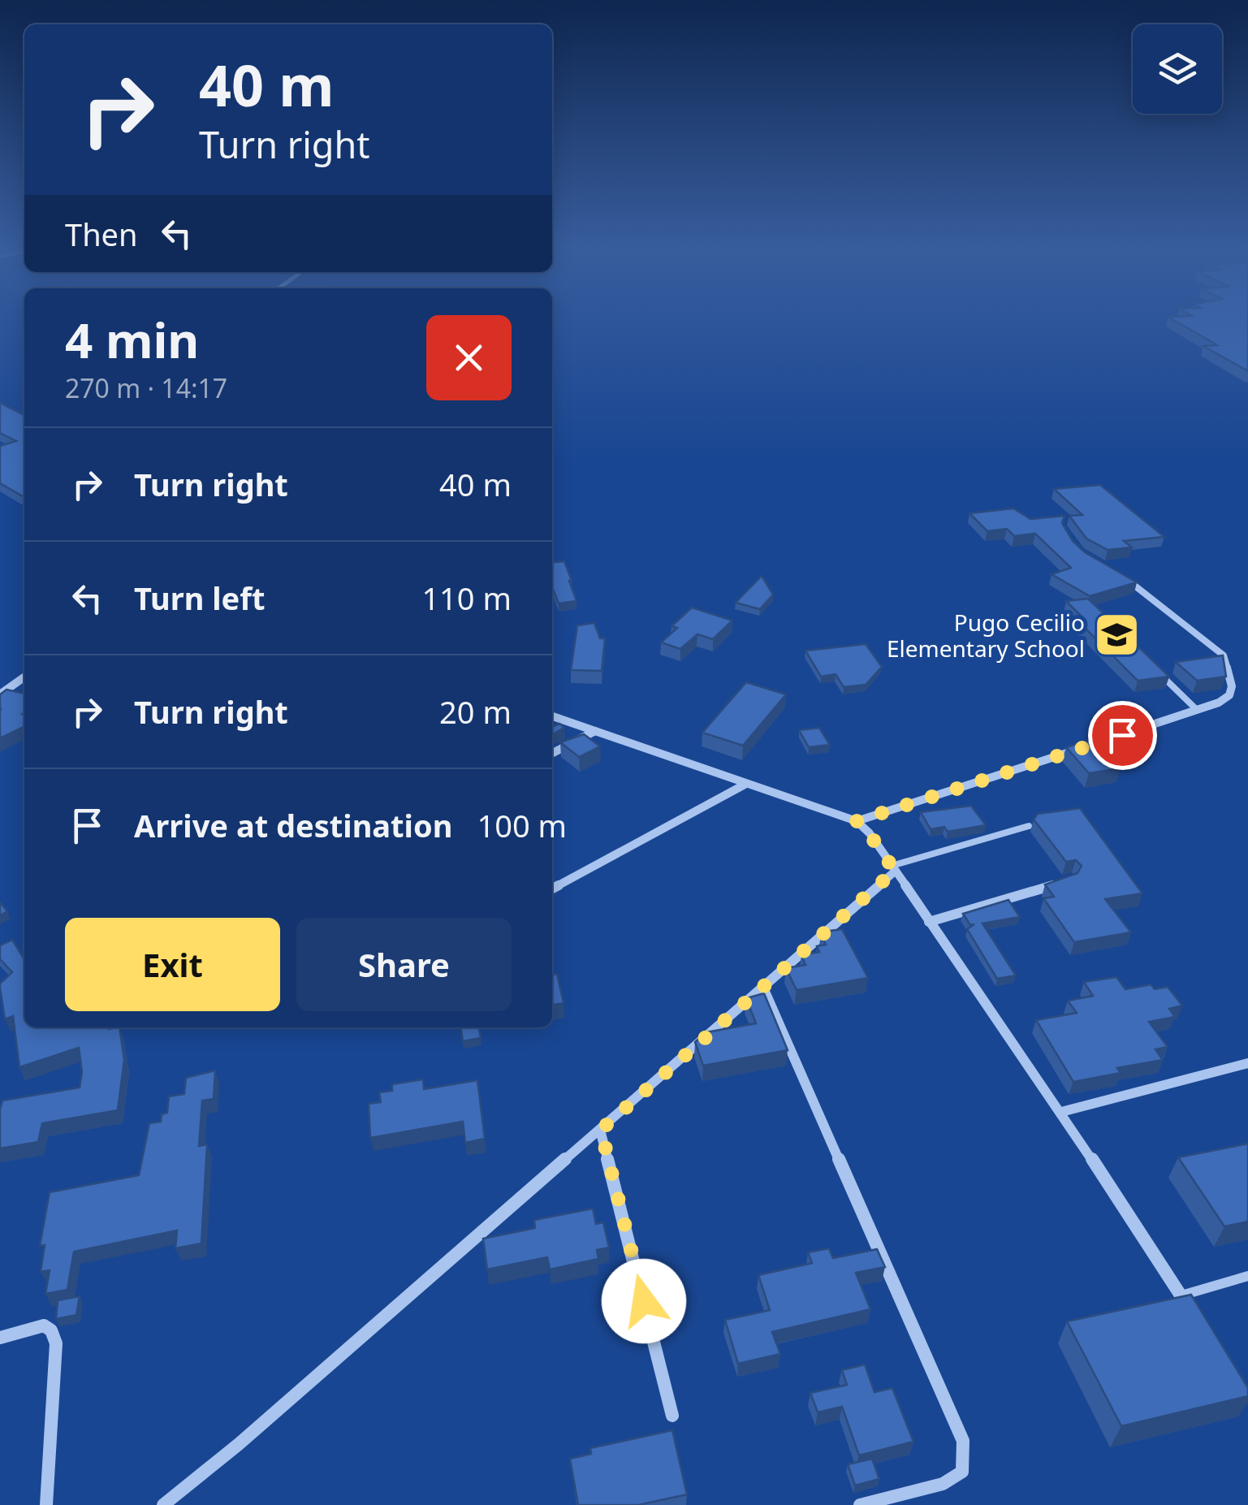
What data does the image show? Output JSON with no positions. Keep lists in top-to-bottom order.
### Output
{
  "places": {
    "school or university": ["Pugo Cecilio Elementary School"]
  },
  "page": {
    "turn": ["40 m", "Turn right"],
    "then": "Then",
    "heading": ["4 min", "270 m · 14:17"],
    "list": [
      {
        "name": "Turn right",
        "value": "40 m"
      },
      {
        "name": "Turn left",
        "value": "110 m"
      },
      {
        "name": "Turn right",
        "value": "20 m"
      },
      {
        "name": "Arrive at destination",
        "value": "100 m"
      }
    ],
    "buttons": ["Exit", "Share"]
  }
}
